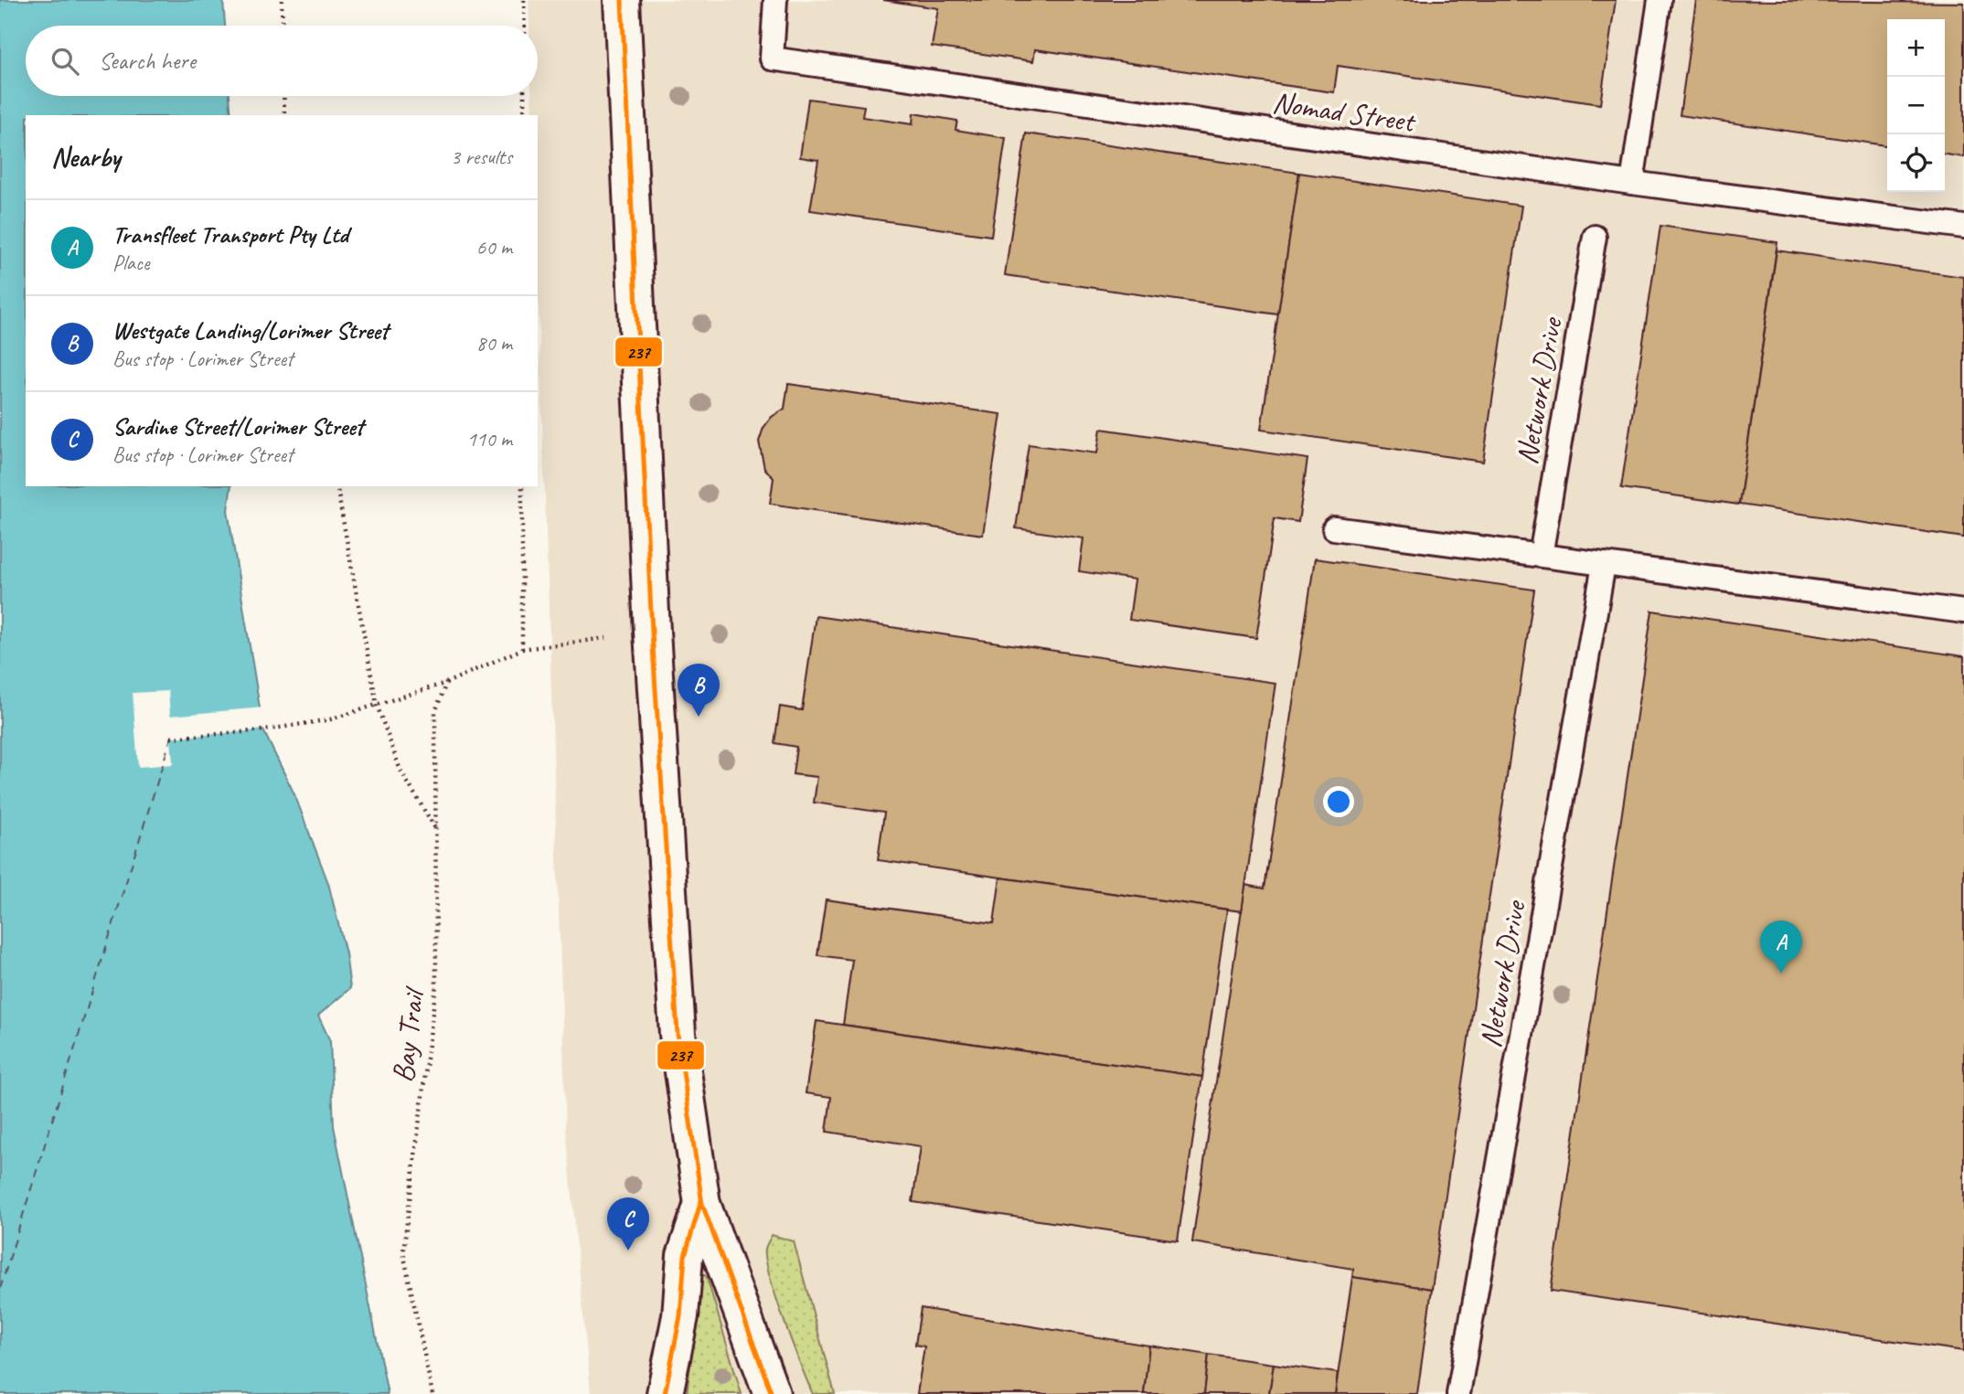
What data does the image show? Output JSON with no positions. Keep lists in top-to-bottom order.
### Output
{
  "streets": {
    "lane": ["Nomad Street", "Network Drive"],
    "path": ["Bay Trail"]
  },
  "lines": ["transit line 237"],
  "page": {
    "map_buttons": ["+", "−"],
    "search": "Search here",
    "heading": ["Nearby", "3 results"],
    "list": [
      {
        "mark": "A",
        "name": "Transfleet Transport Pty Ltd",
        "note": "Place",
        "value": "60 m"
      },
      {
        "mark": "B",
        "name": "Westgate Landing/Lorimer Street",
        "note": "Bus stop · Lorimer Street",
        "value": "80 m"
      },
      {
        "mark": "C",
        "name": "Sardine Street/Lorimer Street",
        "note": "Bus stop · Lorimer Street",
        "value": "110 m"
      }
    ],
    "pins": ["B", "A", "C"]
  }
}
